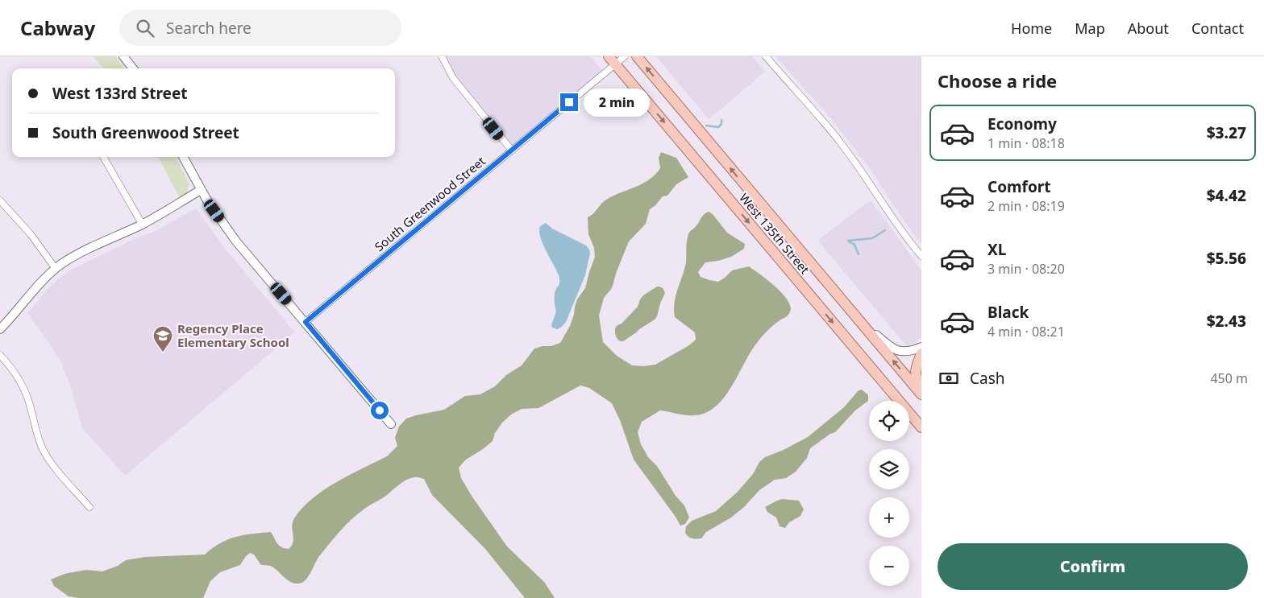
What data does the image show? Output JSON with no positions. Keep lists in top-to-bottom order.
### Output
{
  "streets": {
    "main road": ["West 135th Street"],
    "street": ["South Greenwood Street"]
  },
  "crossings": [
    ["South Greenwood Street", "West 135th Street"]
  ],
  "places": {
    "school or university": ["Regency Place Elementary School"]
  },
  "page": {
    "header": "Cabway",
    "search": "Search here",
    "nav": [
      "Home",
      "Map",
      "About",
      "Contact"
    ],
    "heading": "Choose a ride",
    "banner": ["West 133rd Street", "South Greenwood Street"],
    "bubble": "2 min",
    "list": [
      {
        "name": "Economy",
        "note": "1 min · 08:18",
        "value": "$3.27"
      },
      {
        "name": "Comfort",
        "note": "2 min · 08:19",
        "value": "$4.42"
      },
      {
        "name": "XL",
        "note": "3 min · 08:20",
        "value": "$5.56"
      },
      {
        "name": "Black",
        "note": "4 min · 08:21",
        "value": "$2.43"
      }
    ],
    "pay": ["Cash", "450 m"],
    "map_buttons": ["+", "−"],
    "buttons": "Confirm"
  }
}
